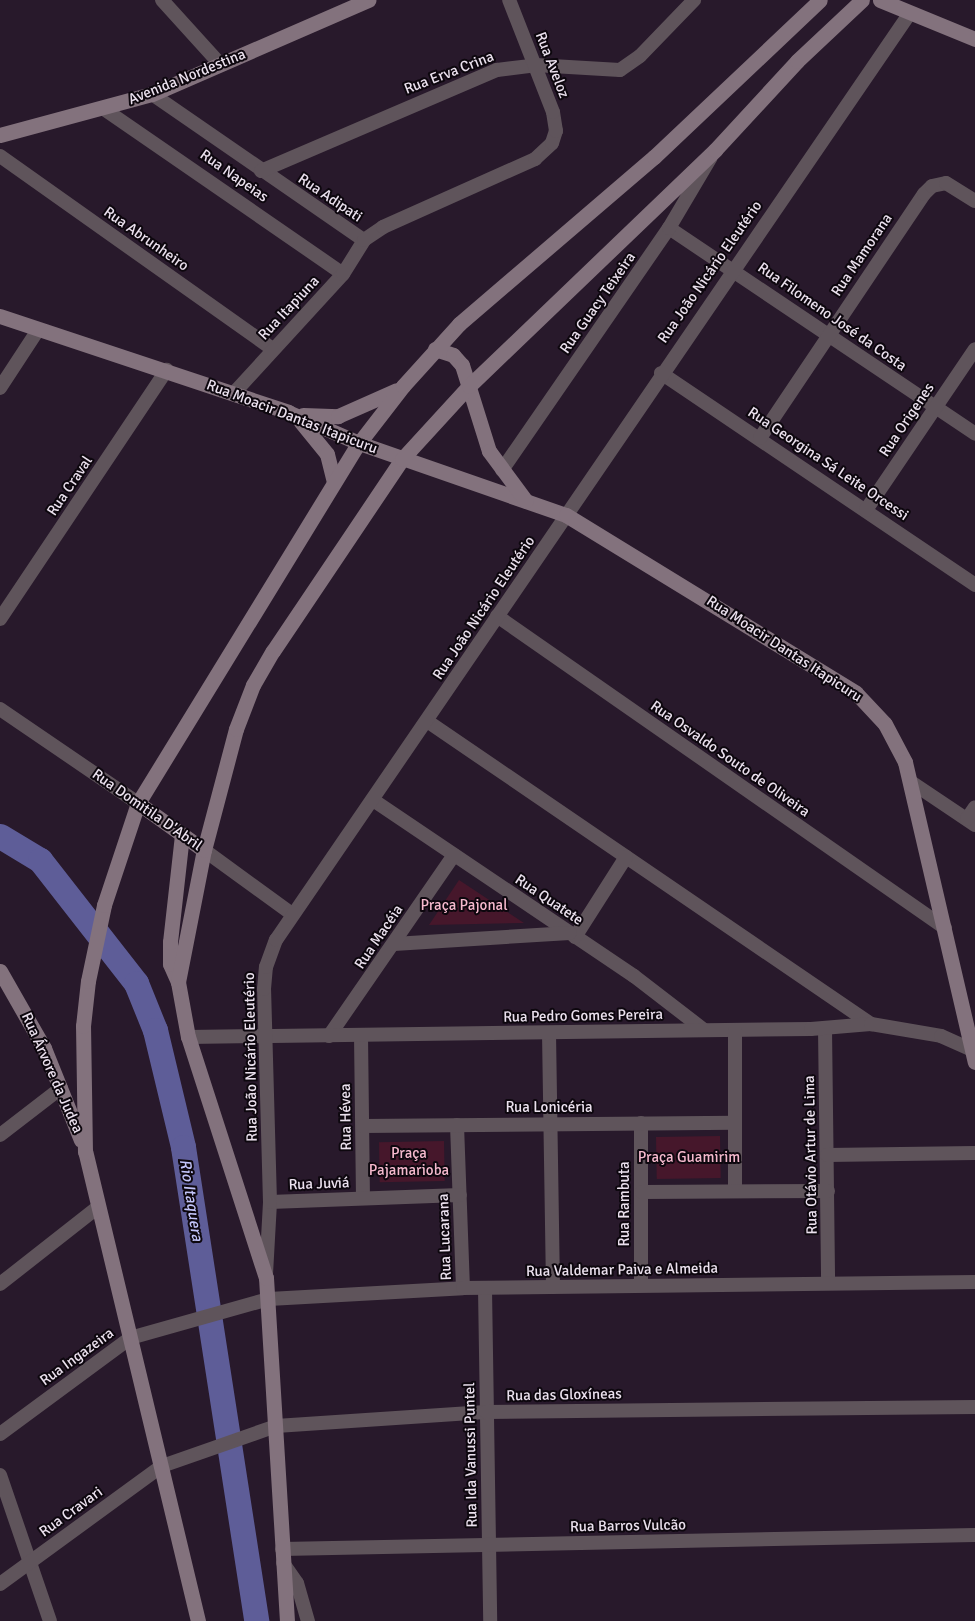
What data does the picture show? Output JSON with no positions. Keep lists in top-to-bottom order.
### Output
{
  "streets": {
    "street": [
      "Rua Aveloz",
      "Rua Erva Crina",
      "Avenida Nordestina",
      "Rua Napeias",
      "Rua Adipati",
      "Rua Abrunheiro",
      "Rua Mamorana",
      "Rua João Nicário Eleutério",
      "Rua Guacy Teixeira",
      "Rua Itapiuna",
      "Rua Filomeno José da Costa",
      "Rua Moacir Dantas Itapicuru",
      "Rua Origenes",
      "Rua Georgina Sá Leite Orcessi",
      "Rua Craval",
      "Rua Osvaldo Souto de Oliveira",
      "Rua Domitila D'Abril",
      "Rua Quatete",
      "Rua Macéia",
      "Rua Pedro Gomes Pereira",
      "Rua Árvore da Judea",
      "Rua Lonicéria",
      "Rua Hévea",
      "Rua Otávio Artur de Lima",
      "Rua Juviá",
      "Rua Rambuta",
      "Rua Lucarana",
      "Rua Valdemar Paiva e Almeida",
      "Rua Ingazeira",
      "Rua das Gloxíneas",
      "Rua Ida Vanussi Puntel",
      "Rua Cravari",
      "Rua Barros Vulcão"
    ]
  },
  "crossings": [
    ["Rua Aveloz", "Rua Erva Crina"],
    ["Rua Aveloz", "Rua Adipati"],
    ["Rua Erva Crina", "Rua Adipati"],
    ["Avenida Nordestina", "Rua Napeias"],
    ["Avenida Nordestina", "Rua Adipati"],
    ["Rua Napeias", "Rua Itapiuna"],
    ["Rua Adipati", "Rua Itapiuna"],
    ["Rua Abrunheiro", "Rua Itapiuna"],
    ["Rua Mamorana", "Rua Filomeno José da Costa"],
    ["Rua Mamorana", "Rua Georgina Sá Leite Orcessi"],
    ["Rua João Nicário Eleutério", "Rua Filomeno José da Costa"],
    ["Rua João Nicário Eleutério", "Rua Moacir Dantas Itapicuru"],
    ["Rua João Nicário Eleutério", "Rua Georgina Sá Leite Orcessi"],
    ["Rua João Nicário Eleutério", "Rua Osvaldo Souto de Oliveira"],
    ["Rua João Nicário Eleutério", "Rua Domitila D'Abril"],
    ["Rua João Nicário Eleutério", "Rua Quatete"],
    ["Rua João Nicário Eleutério", "Rua Pedro Gomes Pereira"],
    ["Rua João Nicário Eleutério", "Rua Juviá"],
    ["Rua Guacy Teixeira", "Rua Filomeno José da Costa"],
    ["Rua Itapiuna", "Rua Moacir Dantas Itapicuru"],
    ["Rua Filomeno José da Costa", "Rua Origenes"],
    ["Rua Moacir Dantas Itapicuru", "Rua Craval"],
    ["Rua Moacir Dantas Itapicuru", "Rua Osvaldo Souto de Oliveira"],
    ["Rua Moacir Dantas Itapicuru", "Rua Pedro Gomes Pereira"],
    ["Rua Origenes", "Rua Georgina Sá Leite Orcessi"],
    ["Rua Quatete", "Rua Macéia"],
    ["Rua Quatete", "Rua Pedro Gomes Pereira"],
    ["Rua Macéia", "Rua Pedro Gomes Pereira"],
    ["Rua Pedro Gomes Pereira", "Rua Hévea"],
    ["Rua Pedro Gomes Pereira", "Rua Otávio Artur de Lima"],
    ["Rua Lonicéria", "Rua Hévea"],
    ["Rua Lonicéria", "Rua Rambuta"],
    ["Rua Lonicéria", "Rua Lucarana"],
    ["Rua Hévea", "Rua Juviá"],
    ["Rua Otávio Artur de Lima", "Rua Valdemar Paiva e Almeida"],
    ["Rua Juviá", "Rua Lucarana"],
    ["Rua Rambuta", "Rua Valdemar Paiva e Almeida"],
    ["Rua Lucarana", "Rua Valdemar Paiva e Almeida"],
    ["Rua Valdemar Paiva e Almeida", "Rua Ingazeira"],
    ["Rua Valdemar Paiva e Almeida", "Rua Ida Vanussi Puntel"],
    ["Rua das Gloxíneas", "Rua Ida Vanussi Puntel"],
    ["Rua das Gloxíneas", "Rua Cravari"],
    ["Rua Ida Vanussi Puntel", "Rua Barros Vulcão"]
  ],
  "water": ["Rio Itaquera"],
  "parks": ["Praça Pajonal", "Praça Pajamarioba", "Praça Guamirim"]
}
